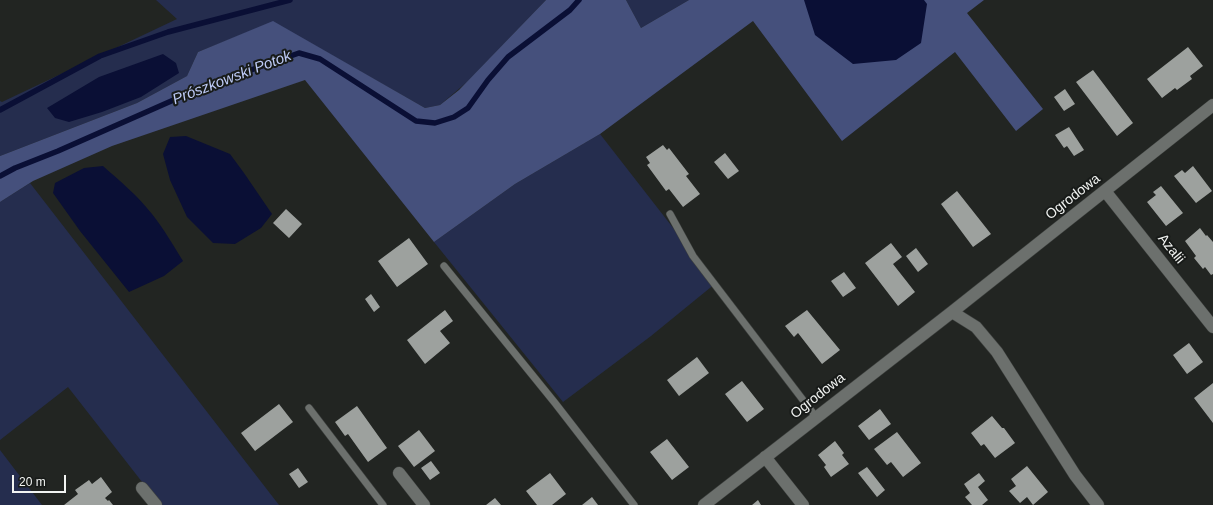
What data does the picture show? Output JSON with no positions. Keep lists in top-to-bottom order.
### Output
{
  "streets": {
    "street": ["Ogrodowa", "Azalii"]
  },
  "crossings": [
    ["Ogrodowa", "Azalii"]
  ],
  "water": ["Prószkowski Potok"],
  "scale_bar": "20 m"
}
